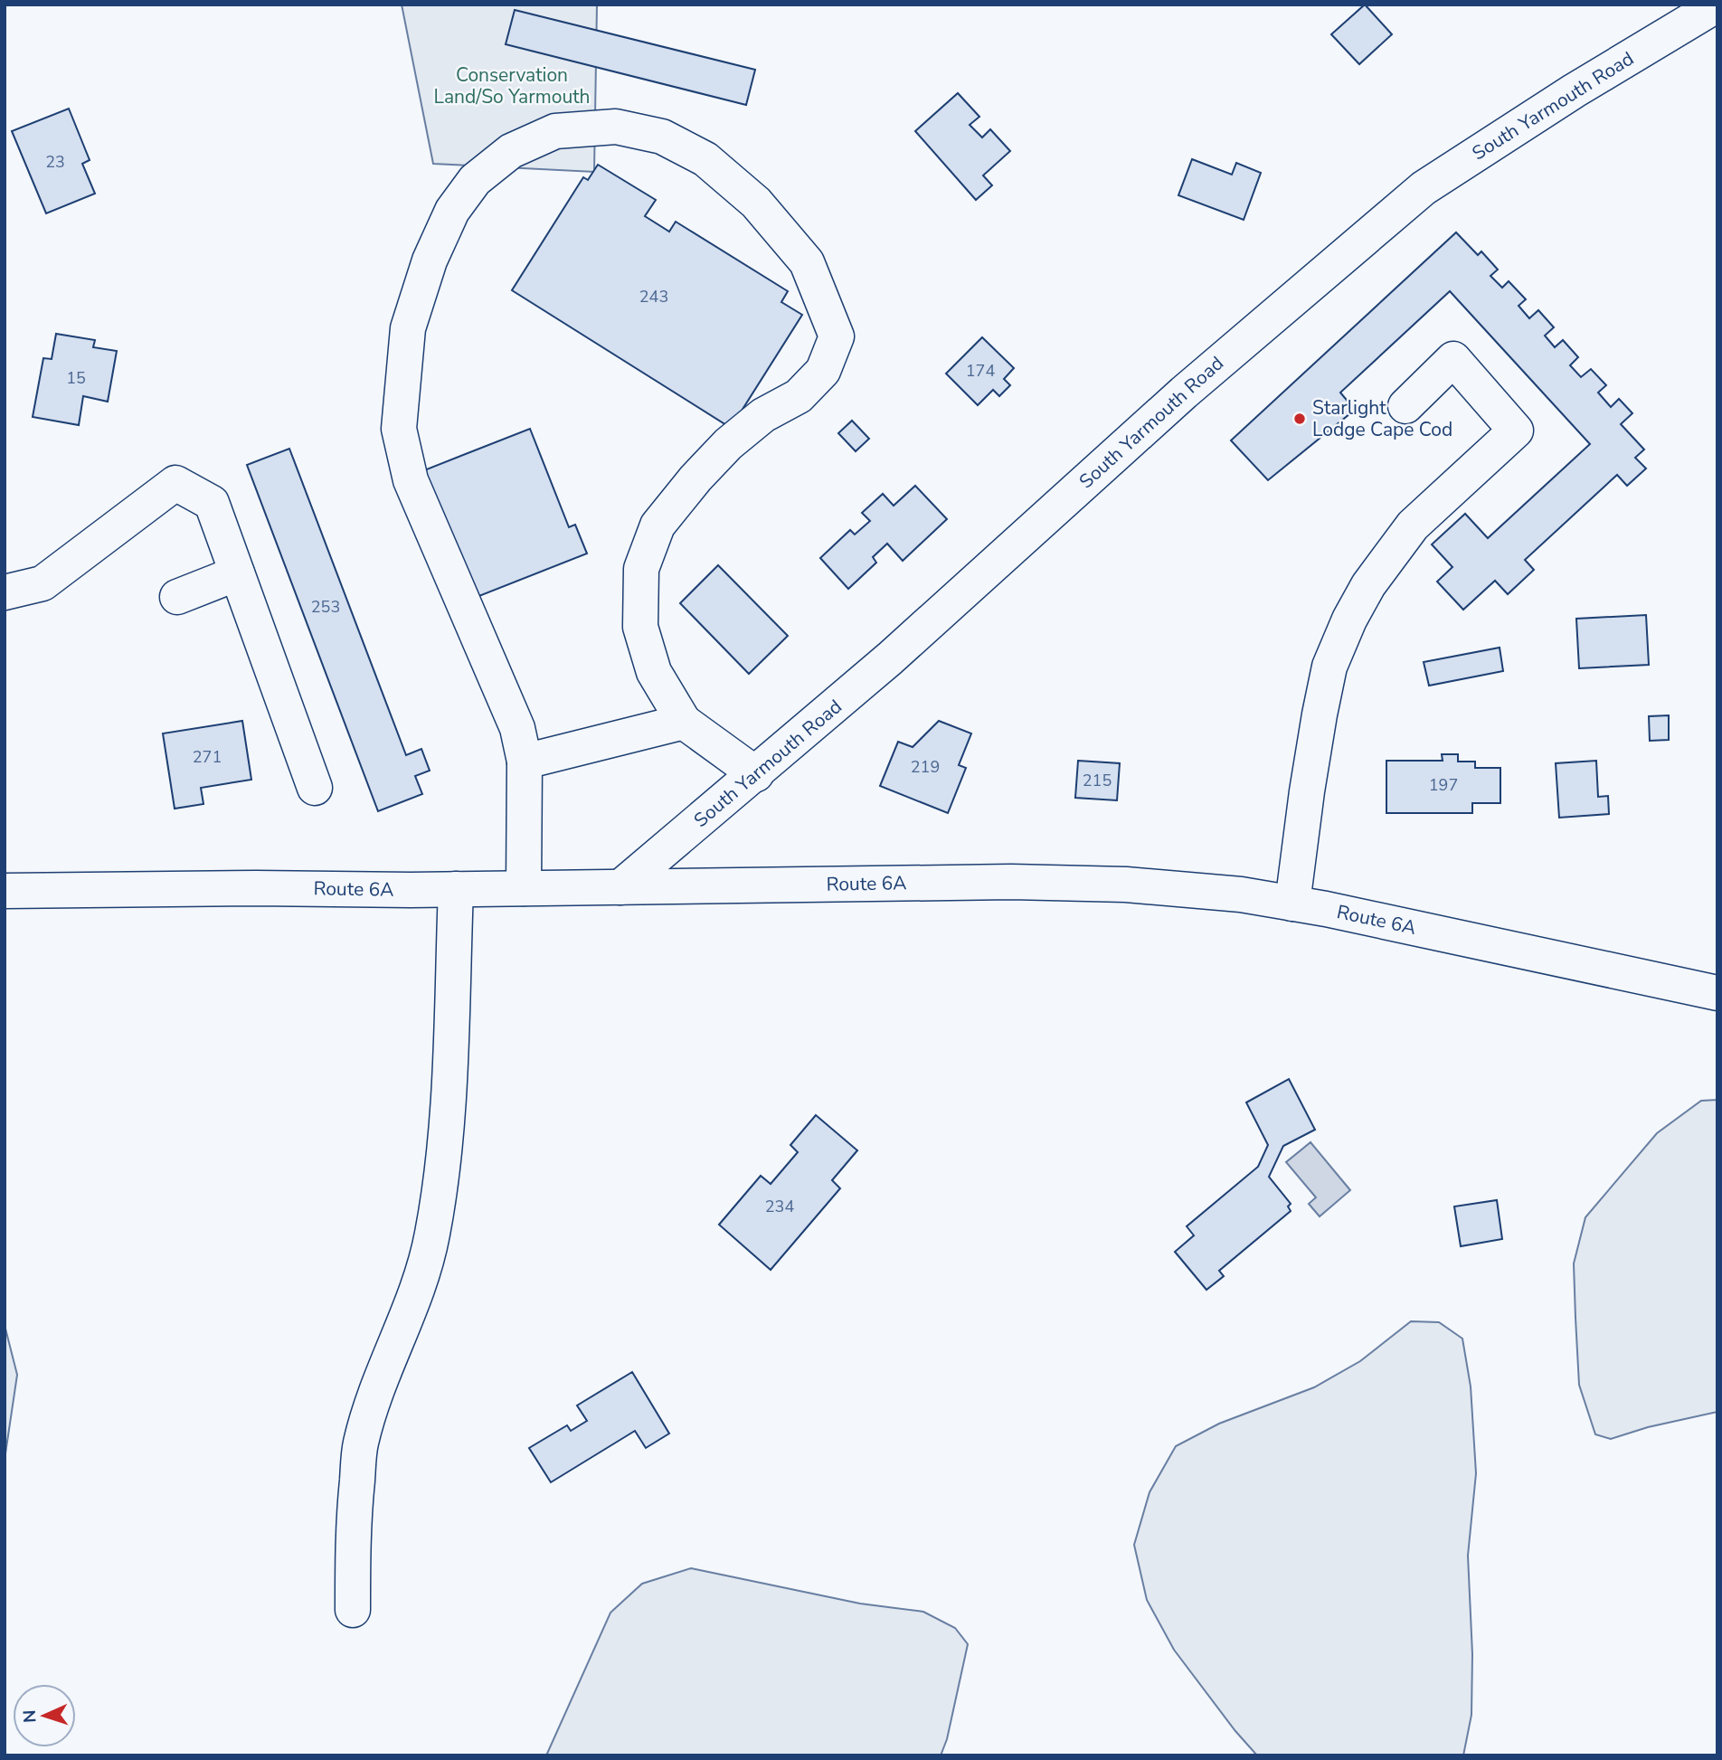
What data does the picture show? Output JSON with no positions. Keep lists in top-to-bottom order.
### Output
{
  "streets": {
    "main road": ["South Yarmouth Road", "Route 6A"]
  },
  "crossings": [
    ["South Yarmouth Road", "Route 6A"]
  ],
  "parks": ["Conservation Land/So Yarmouth"],
  "places": ["Starlight Lodge Cape Cod"],
  "house_numbers": [
    "23",
    "243",
    "174",
    "15",
    "253",
    "271",
    "219",
    "215",
    "197",
    "234"
  ],
  "north": "left"
}
